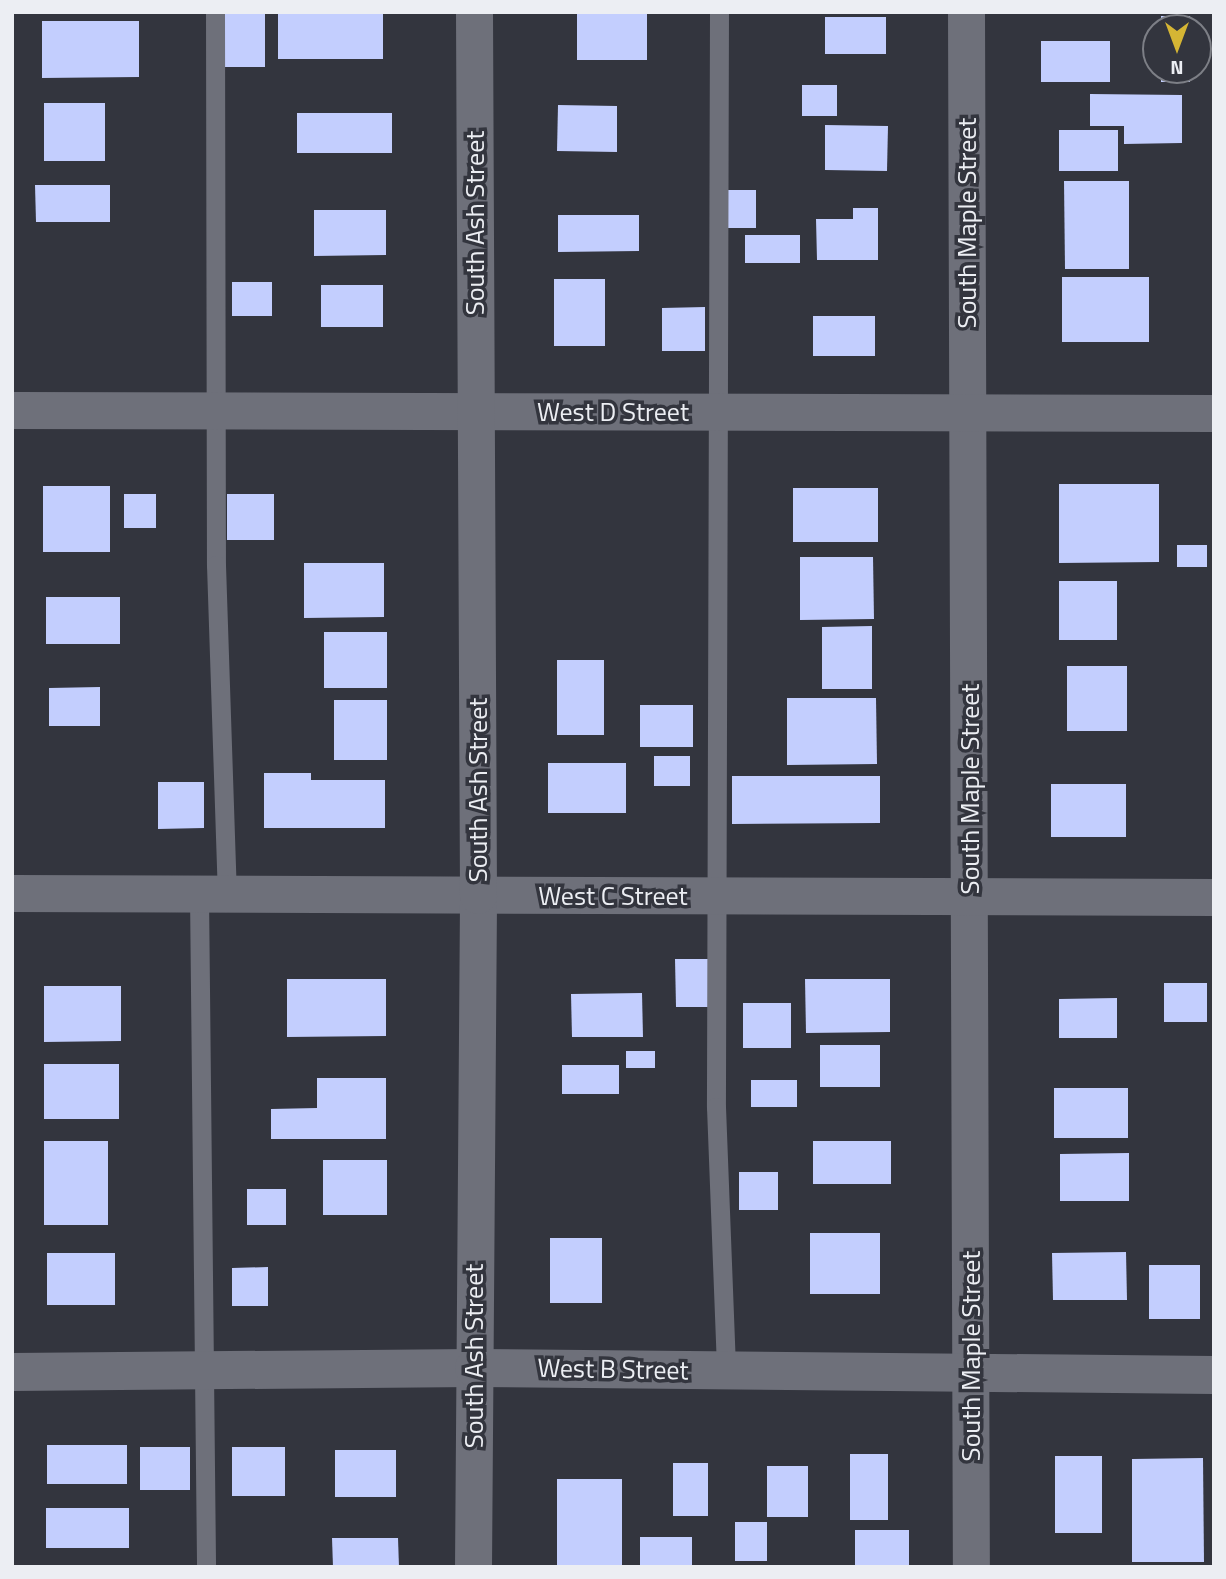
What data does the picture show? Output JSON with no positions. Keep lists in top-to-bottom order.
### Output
{
  "streets": {
    "street": [
      "South Ash Street",
      "South Maple Street",
      "West D Street",
      "West C Street",
      "West B Street"
    ]
  },
  "crossings": [
    ["South Ash Street", "West D Street"],
    ["South Ash Street", "West C Street"],
    ["South Ash Street", "West B Street"],
    ["South Maple Street", "West D Street"],
    ["South Maple Street", "West C Street"],
    ["South Maple Street", "West B Street"]
  ],
  "north": "bottom"
}
